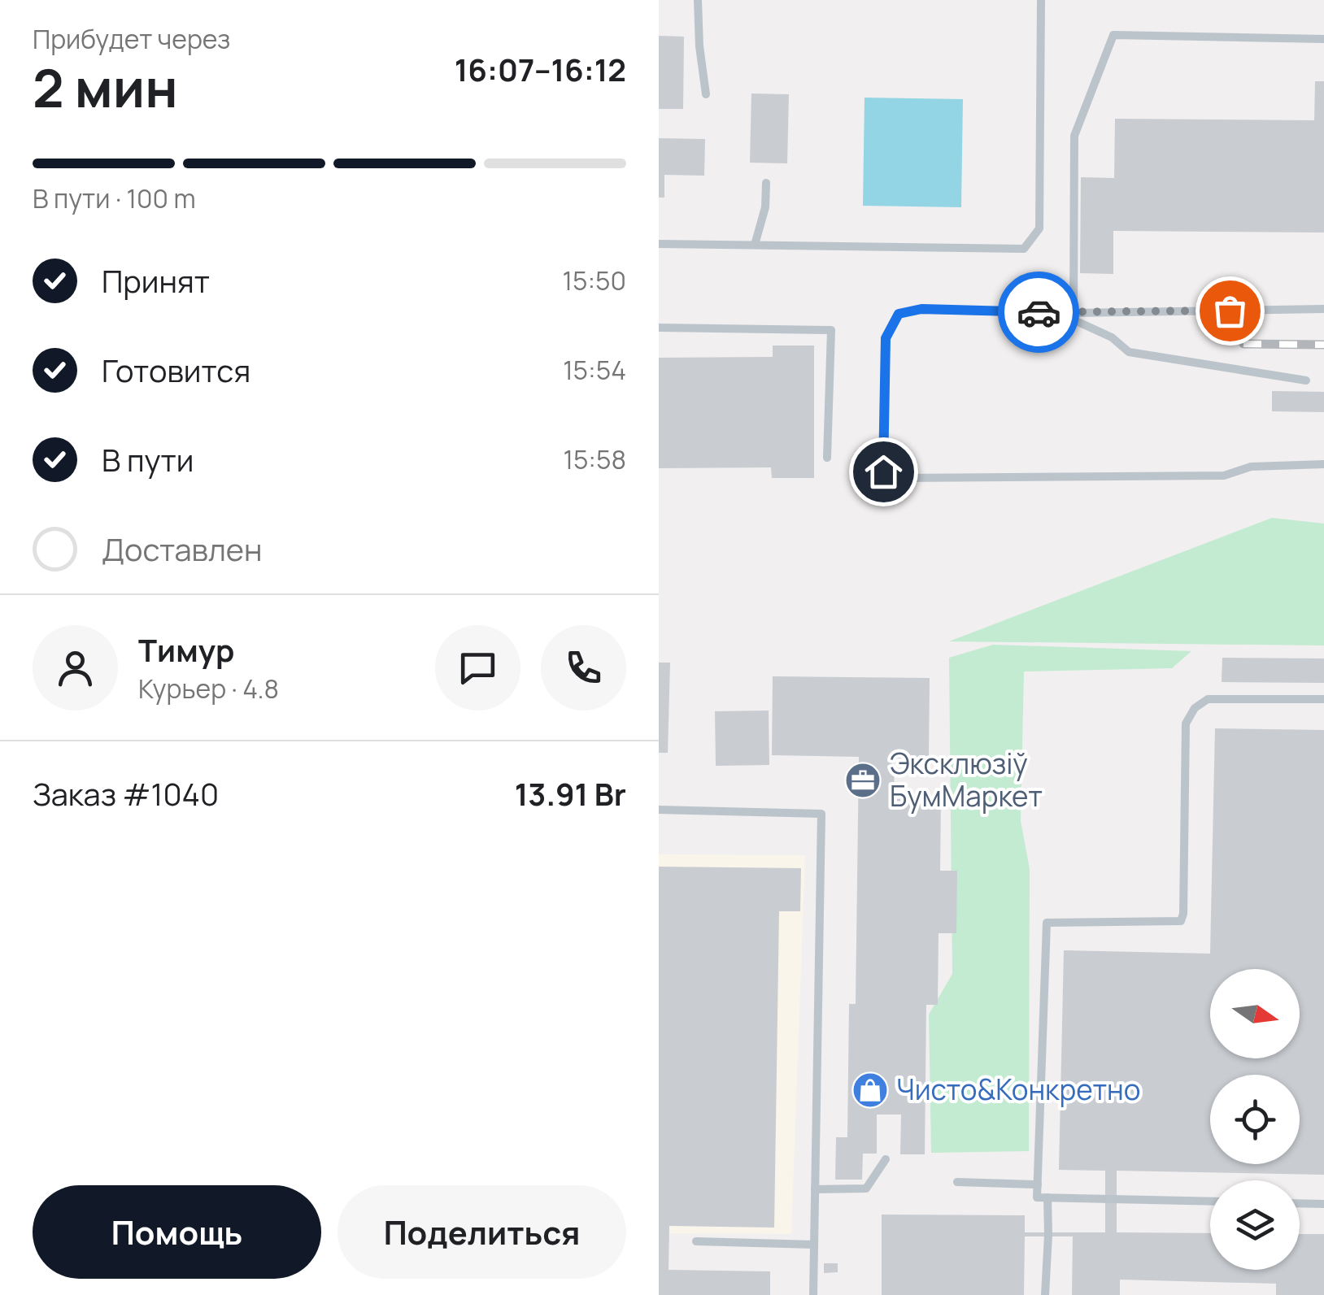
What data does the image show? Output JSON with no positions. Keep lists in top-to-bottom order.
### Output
{
  "places": {
    "office": ["Эксклюзіў БумМаркет"],
    "shop": ["Чисто&Конкретно"]
  },
  "north": "right",
  "page": {
    "heading": ["2 мин", "Прибудет через", "16:07–16:12"],
    "panel": [
      "Тимур",
      "Курьер · 4.8",
      "Заказ #1040",
      "13.91 Br"
    ],
    "bar": "В пути · 100 m",
    "list": [
      ["Принят", "15:50"],
      ["Готовится", "15:54"],
      ["В пути", "15:58"],
      "Доставлен"
    ],
    "buttons": ["Помощь", "Поделиться"]
  }
}
